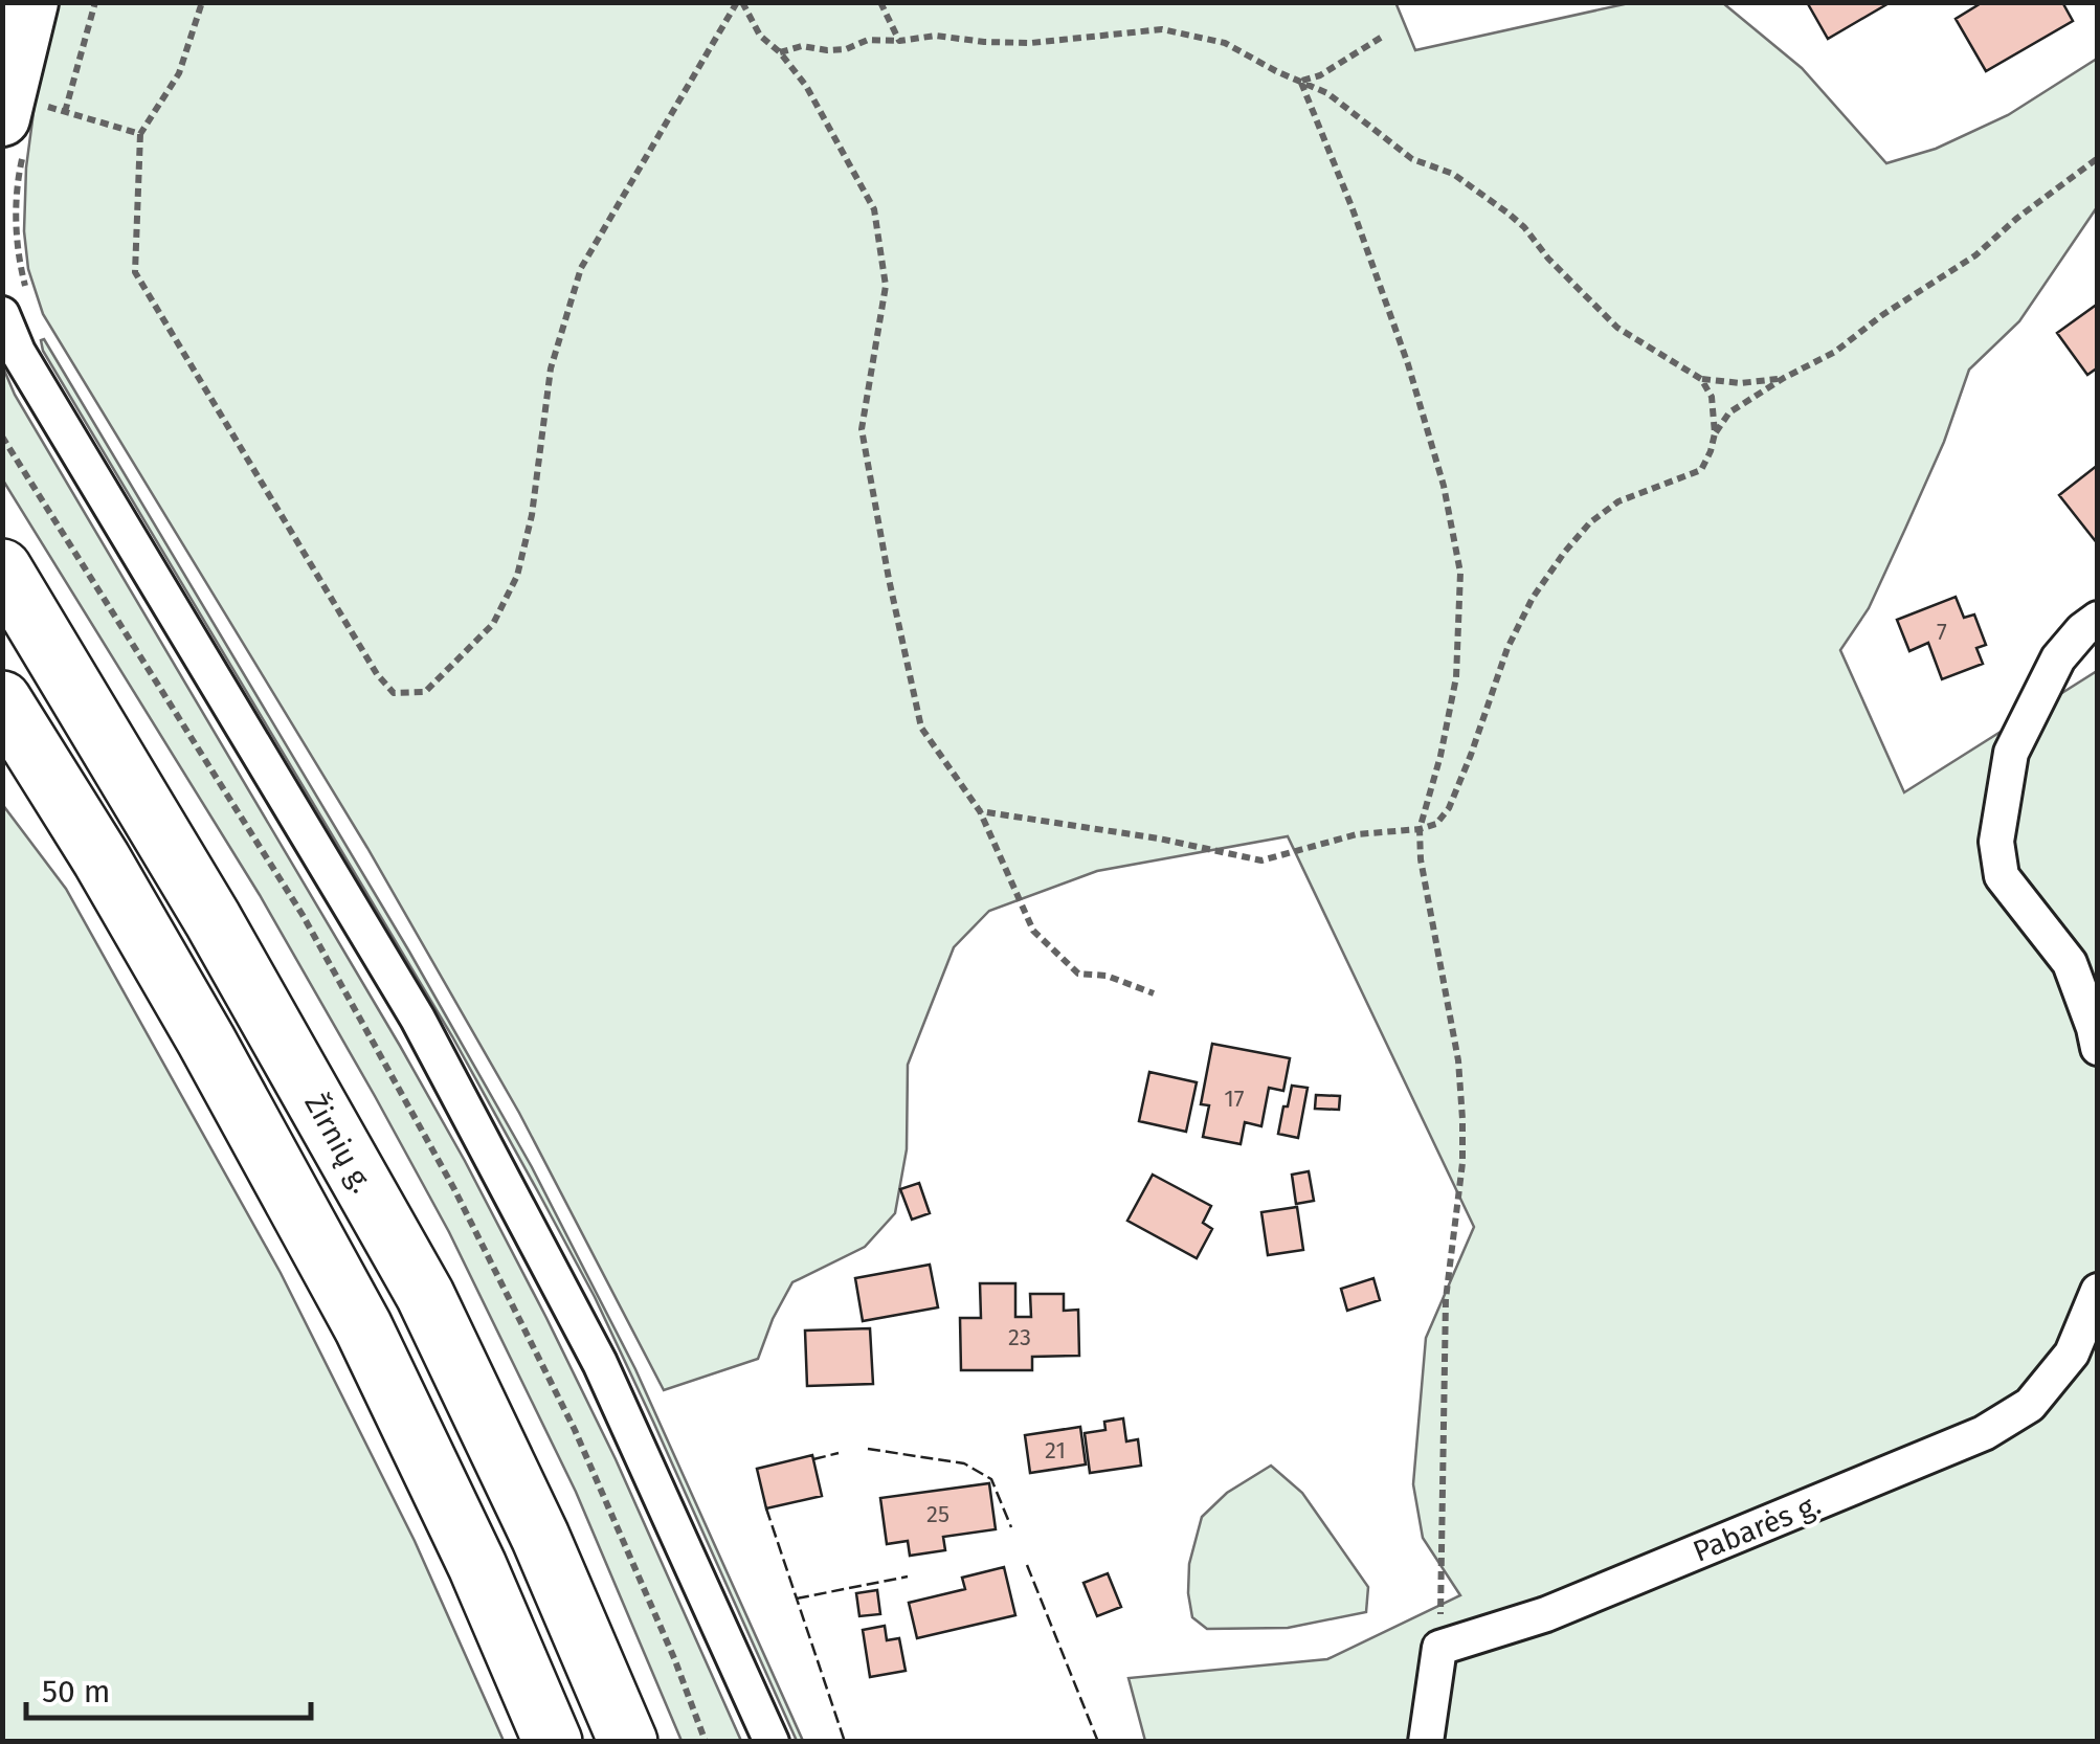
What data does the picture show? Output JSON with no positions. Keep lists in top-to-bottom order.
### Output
{
  "streets": {
    "highway": ["Žirnių g."],
    "street": ["Pabarės g."]
  },
  "house_numbers": [
    "7",
    "17",
    "23",
    "21",
    "25"
  ],
  "scale_bar": "50 m"
}
